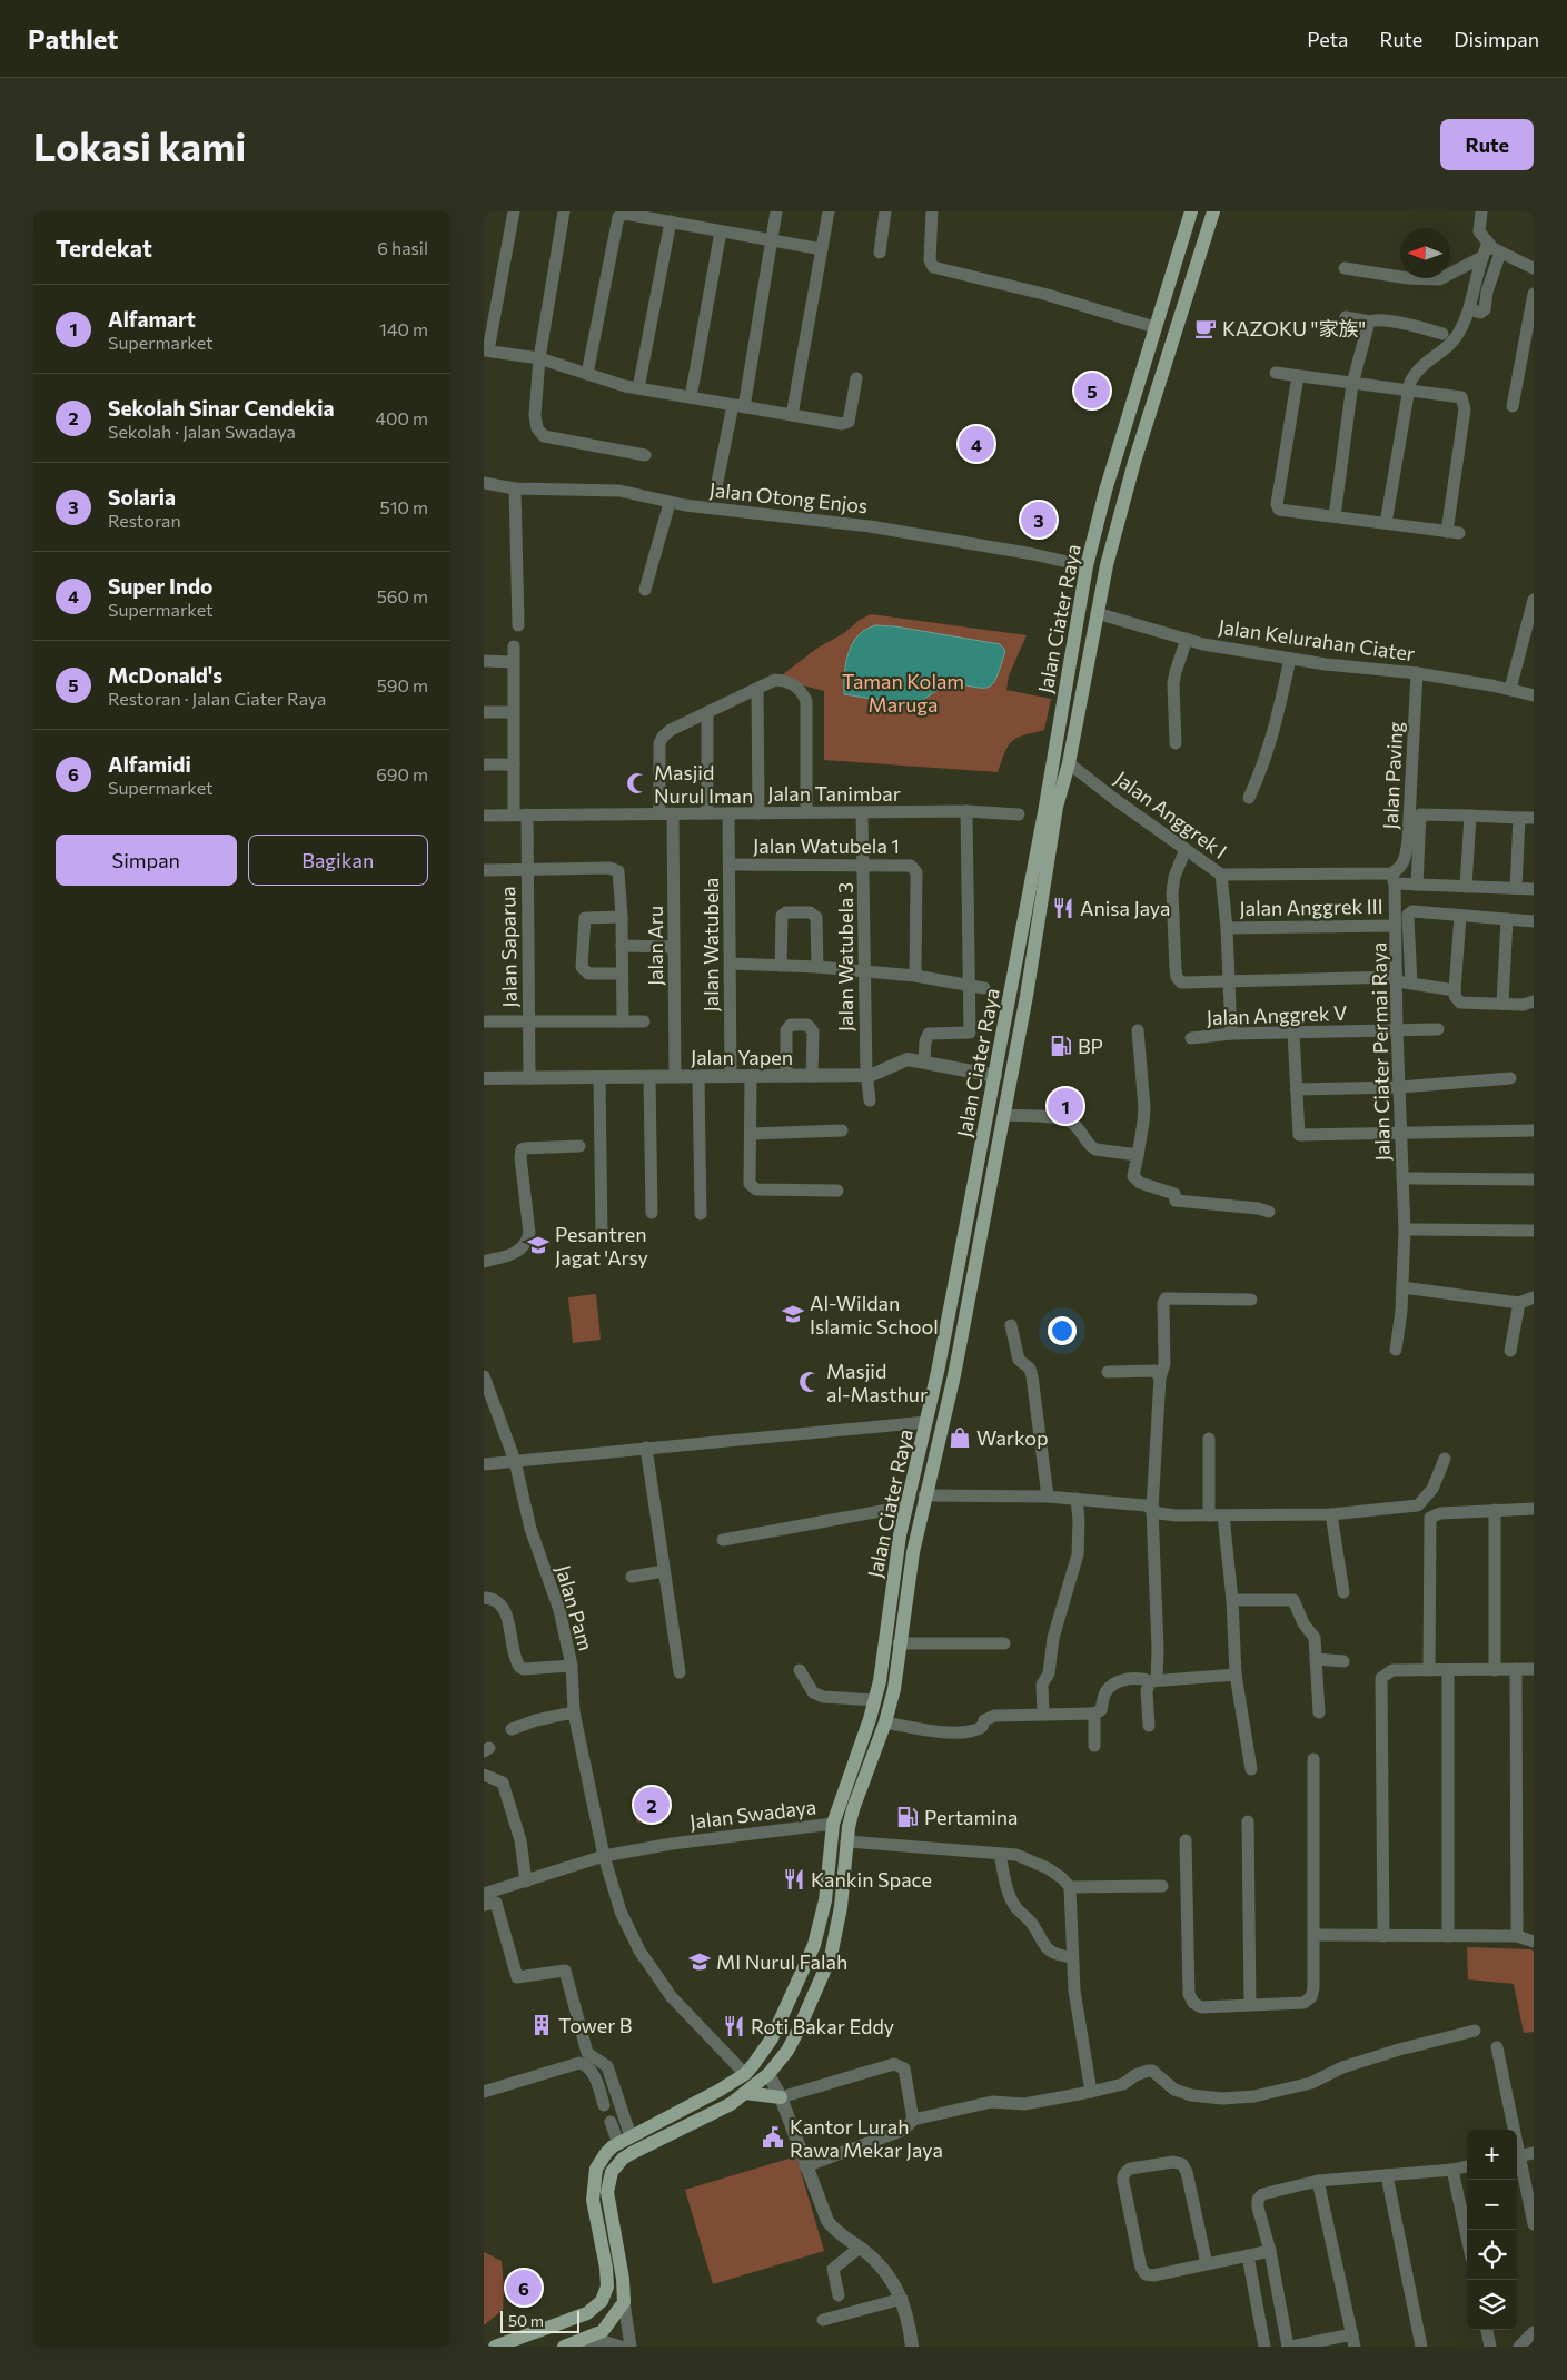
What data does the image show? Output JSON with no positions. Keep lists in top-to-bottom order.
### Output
{
  "streets": {
    "main road": ["Jalan Ciater Raya"],
    "street": [
      "Jalan Otong Enjos",
      "Jalan Kelurahan Ciater",
      "Jalan Paving",
      "Jalan Tanimbar",
      "Jalan Anggrek I",
      "Jalan Watubela 1",
      "Jalan Anggrek III",
      "Jalan Watubela",
      "Jalan Aru",
      "Jalan Saparua",
      "Jalan Watubela 3",
      "Jalan Anggrek V",
      "Jalan Ciater Permai Raya",
      "Jalan Yapen",
      "Jalan Pam",
      "Jalan Swadaya"
    ]
  },
  "crossings": [
    ["Jalan Otong Enjos", "Jalan Ciater Raya"],
    ["Jalan Ciater Raya", "Jalan Kelurahan Ciater"],
    ["Jalan Ciater Raya", "Jalan Anggrek I"],
    ["Jalan Ciater Raya", "Jalan Yapen"],
    ["Jalan Ciater Raya", "Jalan Pam"],
    ["Jalan Ciater Raya", "Jalan Swadaya"],
    ["Jalan Kelurahan Ciater", "Jalan Paving"],
    ["Jalan Paving", "Jalan Anggrek I"],
    ["Jalan Paving", "Jalan Ciater Permai Raya"],
    ["Jalan Tanimbar", "Jalan Watubela"],
    ["Jalan Tanimbar", "Jalan Aru"],
    ["Jalan Tanimbar", "Jalan Saparua"],
    ["Jalan Tanimbar", "Jalan Watubela 3"],
    ["Jalan Anggrek I", "Jalan Ciater Permai Raya"],
    ["Jalan Watubela 1", "Jalan Watubela"],
    ["Jalan Watubela 1", "Jalan Watubela 3"],
    ["Jalan Anggrek III", "Jalan Ciater Permai Raya"],
    ["Jalan Watubela", "Jalan Yapen"],
    ["Jalan Aru", "Jalan Yapen"],
    ["Jalan Saparua", "Jalan Yapen"],
    ["Jalan Watubela 3", "Jalan Yapen"],
    ["Jalan Anggrek V", "Jalan Ciater Permai Raya"],
    ["Jalan Pam", "Jalan Swadaya"]
  ],
  "parks": ["Taman Kolam Maruga"],
  "places": {
    "cafe": ["KAZOKU \"家族\""],
    "mosque": ["Masjid Nurul Iman", "Masjid al-Masthur"],
    "restaurant": ["Anisa Jaya", "Kankin Space", "Roti Bakar Eddy"],
    "fuel station": ["BP", "Pertamina"],
    "school or university": ["Pesantren Jagat 'Arsy", "Al-Wildan Islamic School", "MI Nurul Falah"],
    "shop": ["Warkop"],
    "building": ["Tower B"],
    "public building": ["Kantor Lurah Rawa Mekar Jaya"]
  },
  "scale_bar": "50 m",
  "north": "left",
  "page": {
    "header": "Pathlet",
    "nav": ["Peta", "Rute", "Disimpan"],
    "buttons": [
      "Rute",
      ["Simpan", "Bagikan"]
    ],
    "title": "Lokasi kami",
    "heading": ["Terdekat", "6 hasil"],
    "list": [
      {
        "mark": "1",
        "name": "Alfamart",
        "note": "Supermarket",
        "value": "140 m"
      },
      {
        "mark": "2",
        "name": "Sekolah Sinar Cendekia",
        "note": "Sekolah · Jalan Swadaya",
        "value": "400 m"
      },
      {
        "mark": "3",
        "name": "Solaria",
        "note": "Restoran",
        "value": "510 m"
      },
      {
        "mark": "4",
        "name": "Super Indo",
        "note": "Supermarket",
        "value": "560 m"
      },
      {
        "mark": "5",
        "name": "McDonald's",
        "note": "Restoran · Jalan Ciater Raya",
        "value": "590 m"
      },
      {
        "mark": "6",
        "name": "Alfamidi",
        "note": "Supermarket",
        "value": "690 m"
      }
    ],
    "pins": [
      "5",
      "4",
      "3",
      "1",
      "2",
      "6"
    ],
    "map_buttons": ["+", "−"],
    "scale": "50 m"
  }
}
